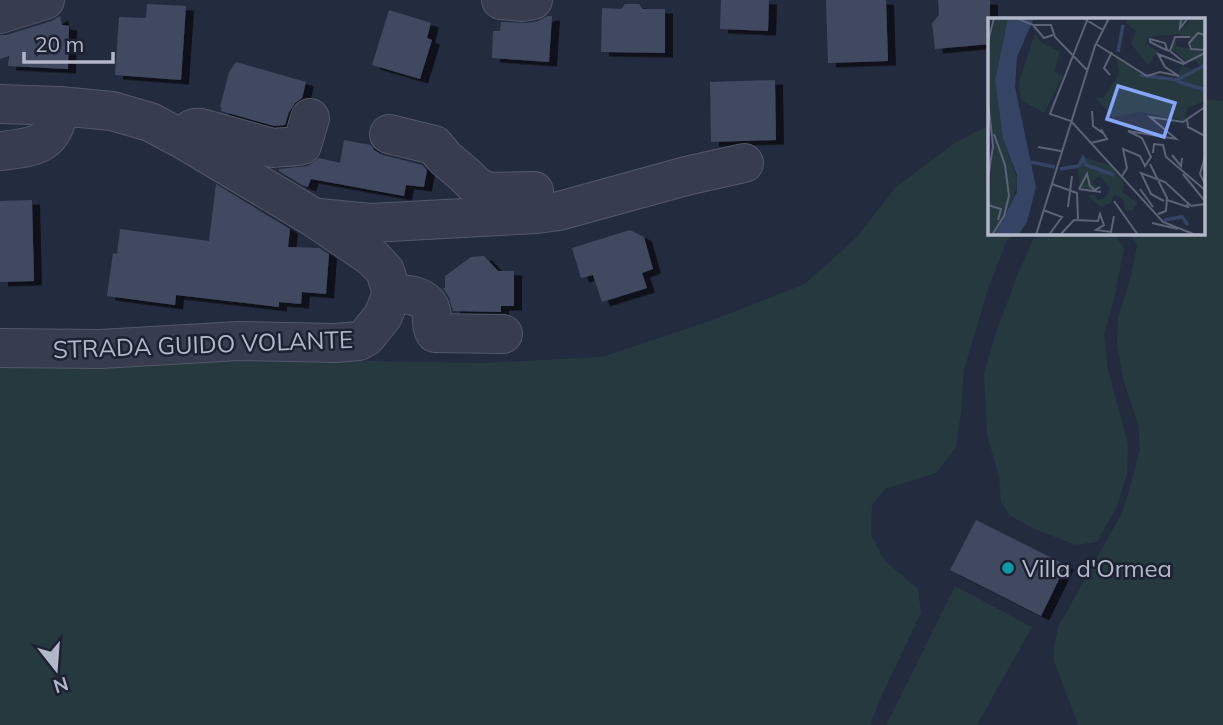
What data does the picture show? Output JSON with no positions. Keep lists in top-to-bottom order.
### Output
{
  "streets": {
    "street": ["STRADA GUIDO VOLANTE"]
  },
  "places": ["Villa d'Ormea"],
  "scale_bar": "20 m",
  "north": "bottom"
}
